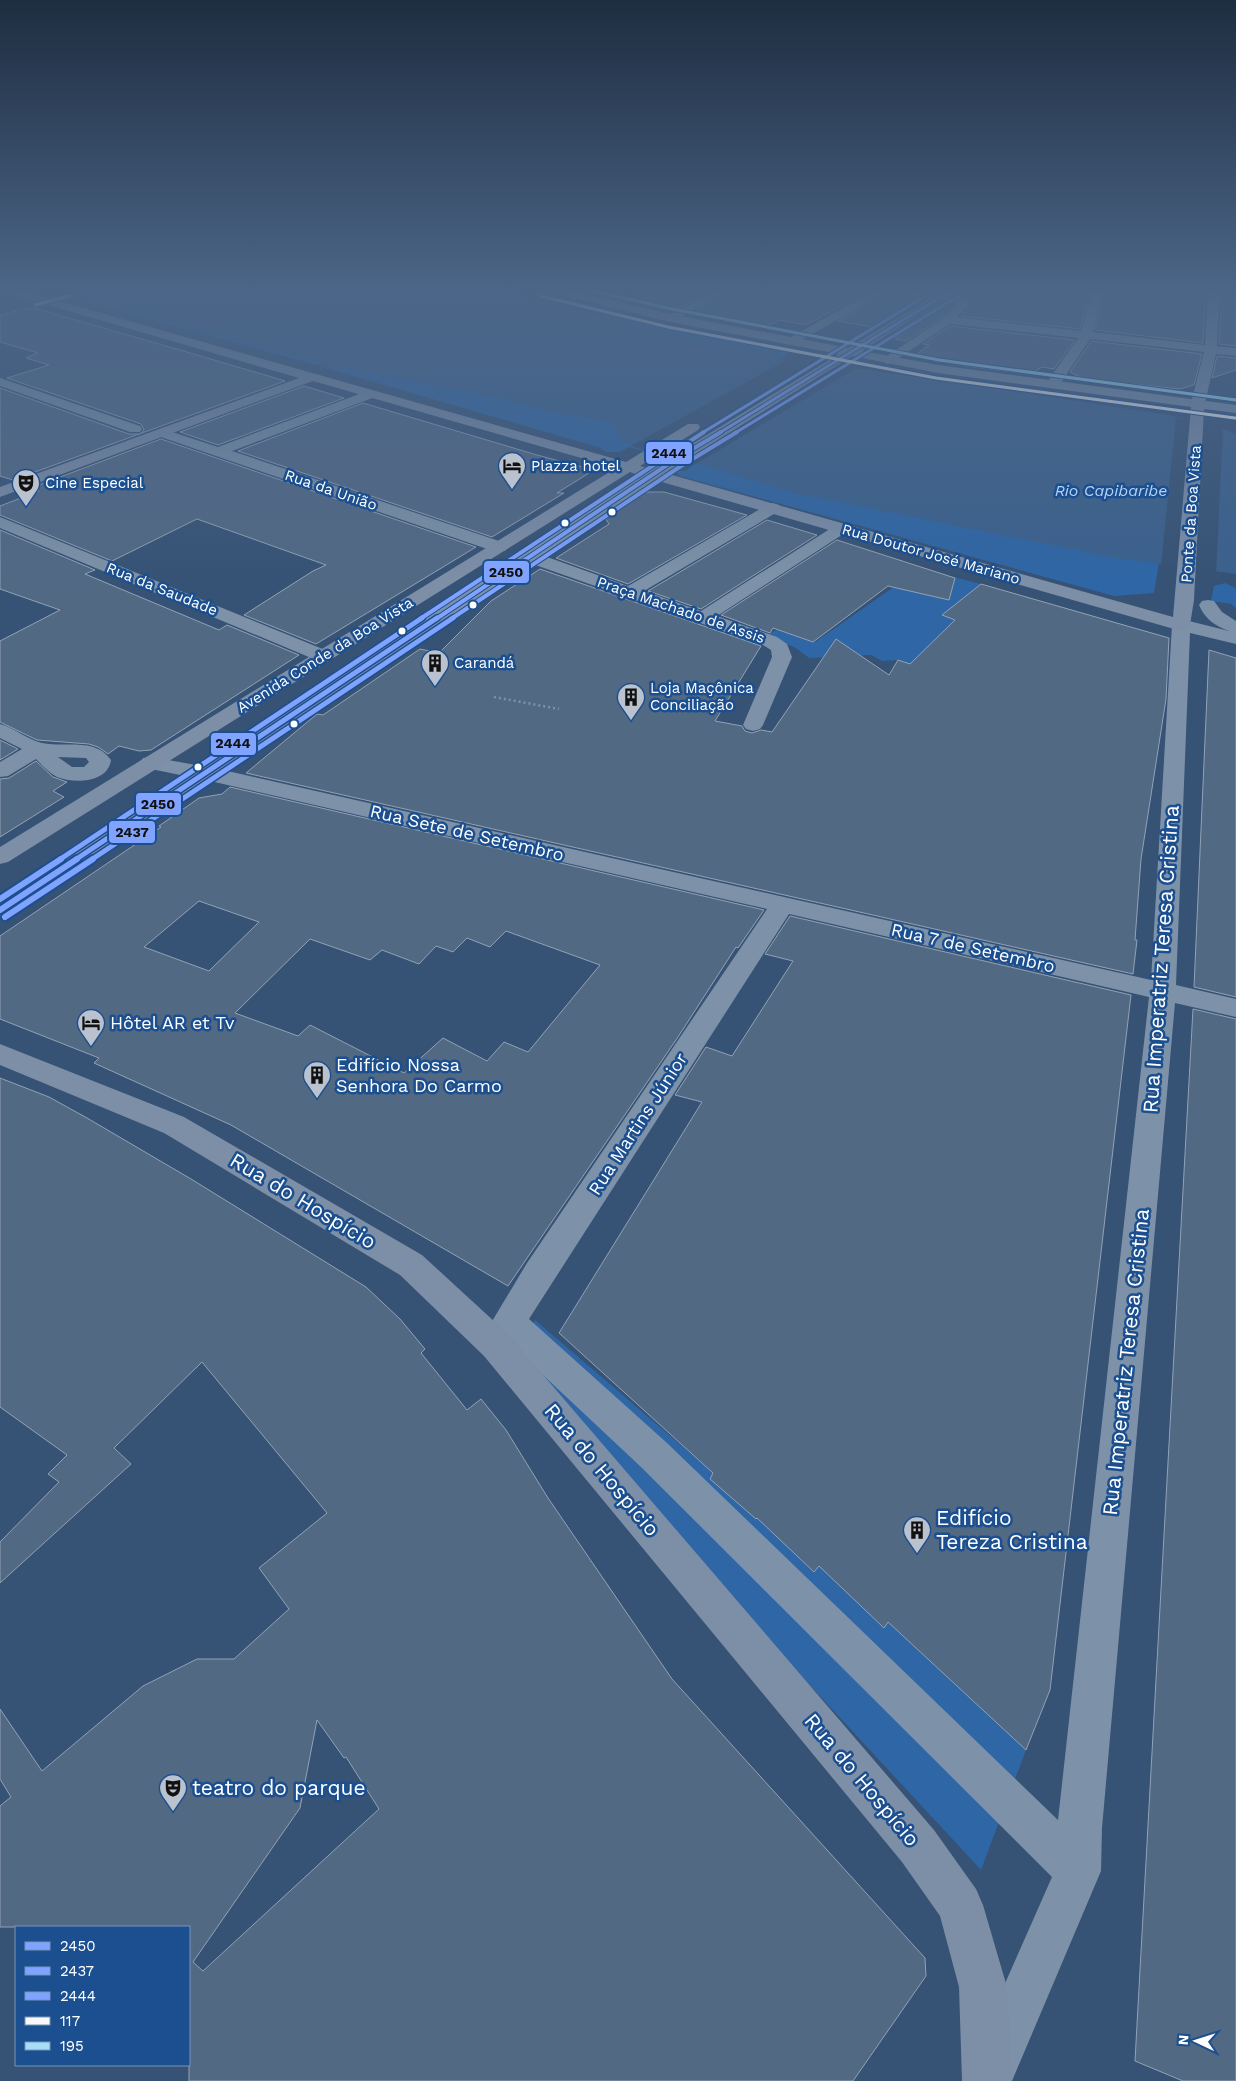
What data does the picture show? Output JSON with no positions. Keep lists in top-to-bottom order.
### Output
{
  "streets": {
    "main road": [
      "Ponte da Boa Vista",
      "Rua Doutor José Mariano",
      "Avenida Conde da Boa Vista",
      "Rua do Hospício"
    ],
    "street": [
      "Rua da União",
      "Rua da Saudade",
      "Praça Machado de Assis",
      "Rua Sete de Setembro",
      "Rua 7 de Setembro",
      "Rua Imperatriz Teresa Cristina",
      "Rua Martins Júnior"
    ]
  },
  "crossings": [
    ["Rua da União", "Avenida Conde da Boa Vista"],
    ["Ponte da Boa Vista", "Rua Doutor José Mariano"],
    ["Ponte da Boa Vista", "Rua Imperatriz Teresa Cristina"],
    ["Rua Doutor José Mariano", "Avenida Conde da Boa Vista"],
    ["Rua Doutor José Mariano", "Rua Imperatriz Teresa Cristina"],
    ["Rua da Saudade", "Avenida Conde da Boa Vista"],
    ["Praça Machado de Assis", "Avenida Conde da Boa Vista"],
    ["Avenida Conde da Boa Vista", "Rua Sete de Setembro"],
    ["Rua Sete de Setembro", "Rua 7 de Setembro"],
    ["Rua Sete de Setembro", "Rua Martins Júnior"],
    ["Rua 7 de Setembro", "Rua Imperatriz Teresa Cristina"],
    ["Rua 7 de Setembro", "Rua Martins Júnior"],
    ["Rua Imperatriz Teresa Cristina", "Rua do Hospício"],
    ["Rua Martins Júnior", "Rua do Hospício"]
  ],
  "water": ["Rio Capibaribe"],
  "places": {
    "hotel": ["Plazza hotel", "Hôtel AR et Tv"],
    "theatre": ["Cine Especial", "teatro do parque"],
    "building": [
      "Carandá",
      "Loja Maçônica Conciliação",
      "Edifício Nossa Senhora Do Carmo",
      "Edifício Tereza Cristina"
    ]
  },
  "lines": [
    "transit line 2450",
    "transit line 2437",
    "transit line 2444",
    "transit line 117",
    "transit line 195"
  ],
  "legend": [
    "2450",
    "2437",
    "2444",
    "117",
    "195"
  ],
  "north": "left"
}
